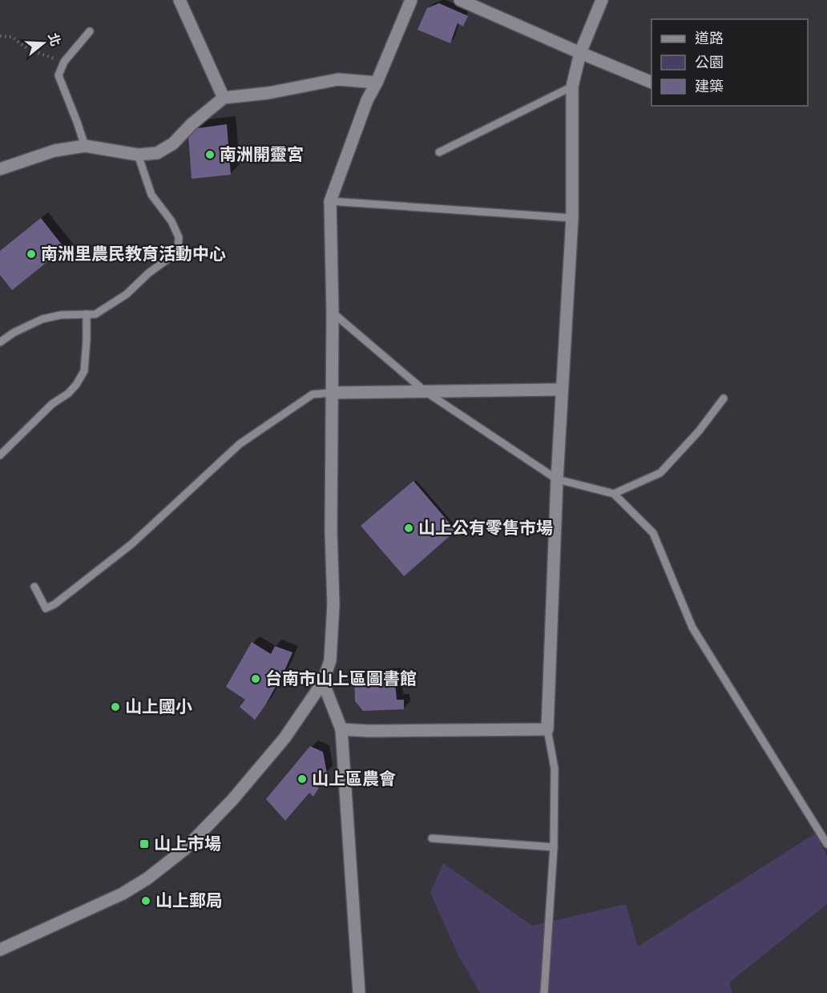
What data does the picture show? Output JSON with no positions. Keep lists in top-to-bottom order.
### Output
{
  "places": {
    "other": [
      "南洲開靈宮",
      "南洲里農民教育活動中心",
      "山上公有零售市場",
      "台南市山上區圖書館",
      "山上國小",
      "山上區農會",
      "山上郵局"
    ],
    "transit": ["山上市場"]
  },
  "legend": ["道路", "公園", "建築"],
  "north": "right"
}
